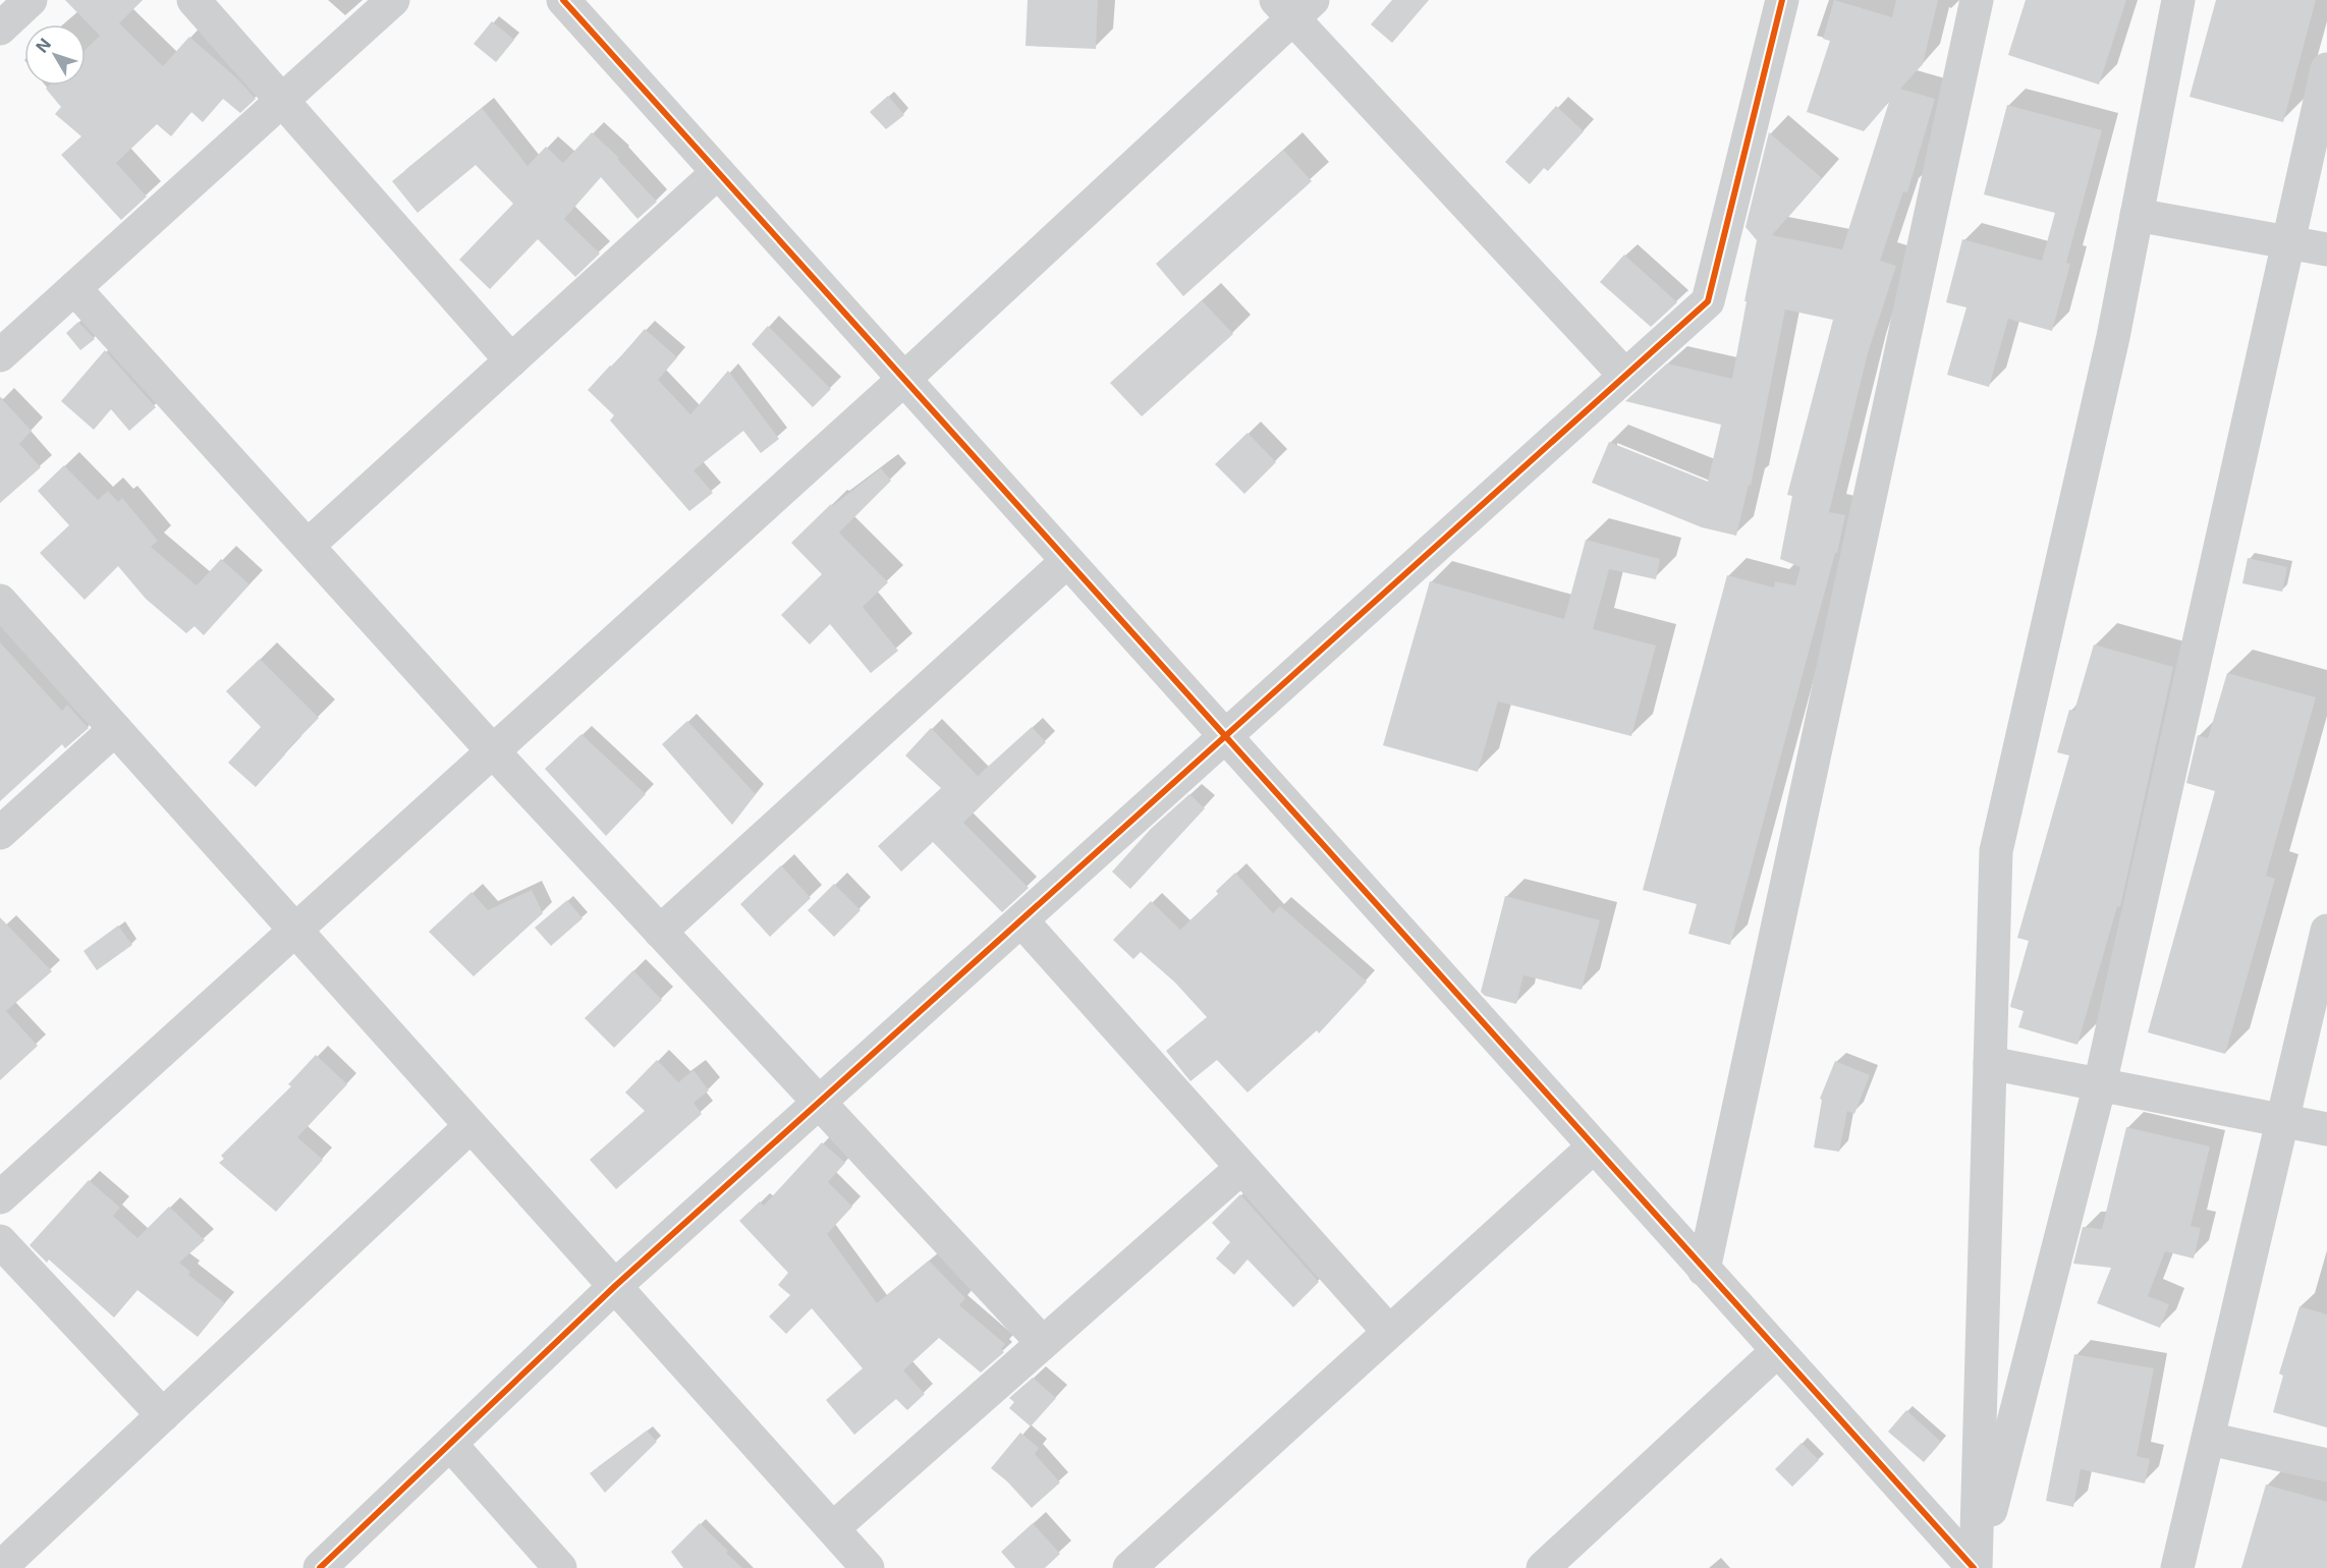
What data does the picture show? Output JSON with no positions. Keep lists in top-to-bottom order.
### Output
{
  "north": "top left"
}
